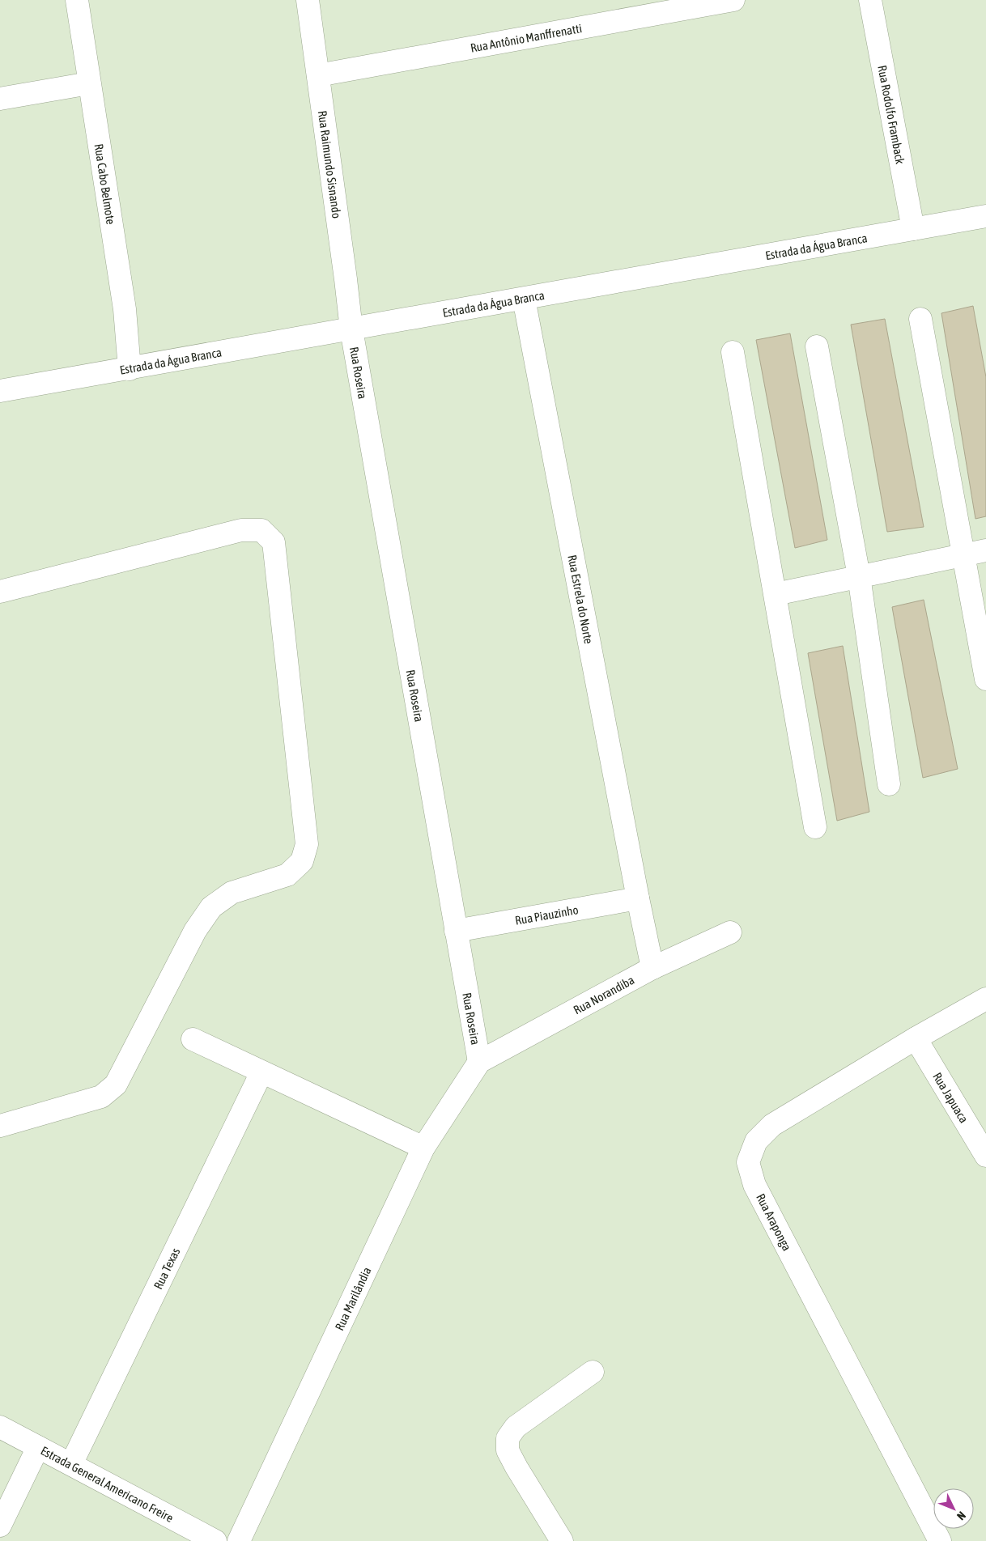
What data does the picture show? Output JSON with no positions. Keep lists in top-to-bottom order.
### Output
{
  "streets": {
    "street": [
      "Rua Antônio Manffrenatti",
      "Rua Rodolfo Framback",
      "Rua Raimundo Sisnando",
      "Rua Cabo Belmote",
      "Estrada da Água Branca",
      "Rua Roseira",
      "Rua Estrela do Norte",
      "Rua Piauzinho",
      "Rua Norandiba",
      "Rua Japuaca",
      "Rua Araponga",
      "Rua Texas",
      "Rua Marilândia",
      "Estrada General Americano Freire"
    ]
  },
  "crossings": [
    ["Rua Antônio Manffrenatti", "Rua Raimundo Sisnando"],
    ["Rua Rodolfo Framback", "Estrada da Água Branca"],
    ["Rua Raimundo Sisnando", "Estrada da Água Branca"],
    ["Rua Raimundo Sisnando", "Rua Roseira"],
    ["Rua Cabo Belmote", "Estrada da Água Branca"],
    ["Estrada da Água Branca", "Rua Roseira"],
    ["Estrada da Água Branca", "Rua Estrela do Norte"],
    ["Rua Roseira", "Rua Piauzinho"],
    ["Rua Roseira", "Rua Norandiba"],
    ["Rua Roseira", "Rua Marilândia"],
    ["Rua Estrela do Norte", "Rua Piauzinho"],
    ["Rua Estrela do Norte", "Rua Norandiba"],
    ["Rua Norandiba", "Rua Marilândia"],
    ["Rua Japuaca", "Rua Araponga"],
    ["Rua Texas", "Estrada General Americano Freire"]
  ],
  "north": "bottom right"
}
